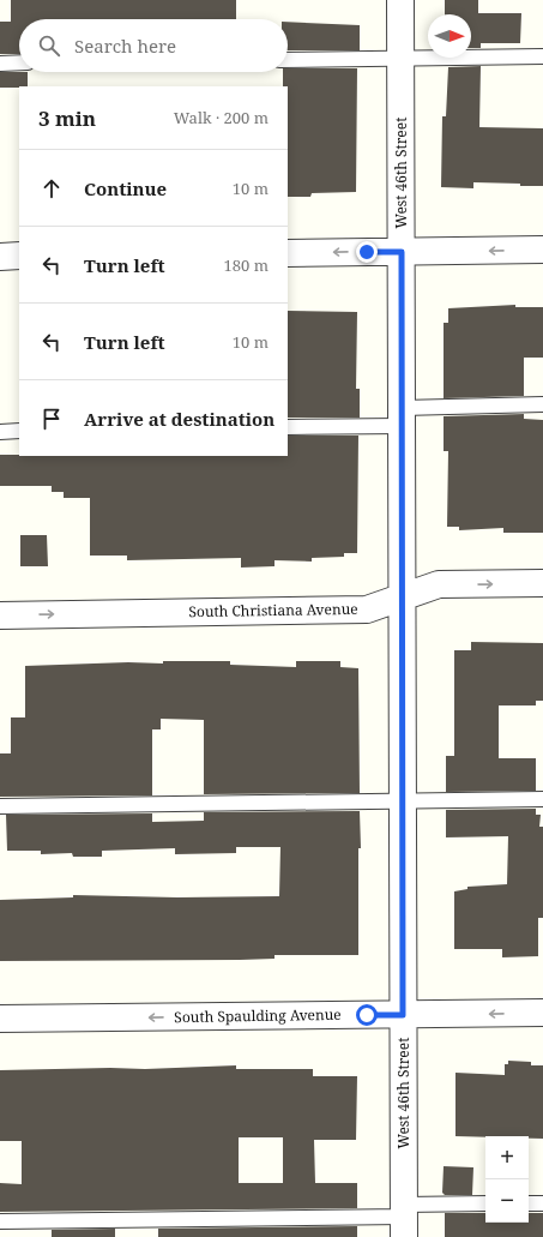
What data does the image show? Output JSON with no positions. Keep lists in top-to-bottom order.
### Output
{
  "streets": {
    "street": ["West 46th Street", "South Christiana Avenue", "South Spaulding Avenue"]
  },
  "crossings": [
    ["West 46th Street", "South Christiana Avenue"],
    ["West 46th Street", "South Spaulding Avenue"]
  ],
  "one_way": ["South Christiana Avenue", "South Spaulding Avenue"],
  "north": "right",
  "page": {
    "search": "Search here",
    "heading": ["3 min", "Walk · 200 m"],
    "list": [
      ["Continue", "10 m"],
      ["Turn left", "180 m"],
      ["Turn left", "10 m"],
      "Arrive at destination"
    ],
    "map_buttons": ["+", "−"]
  }
}
